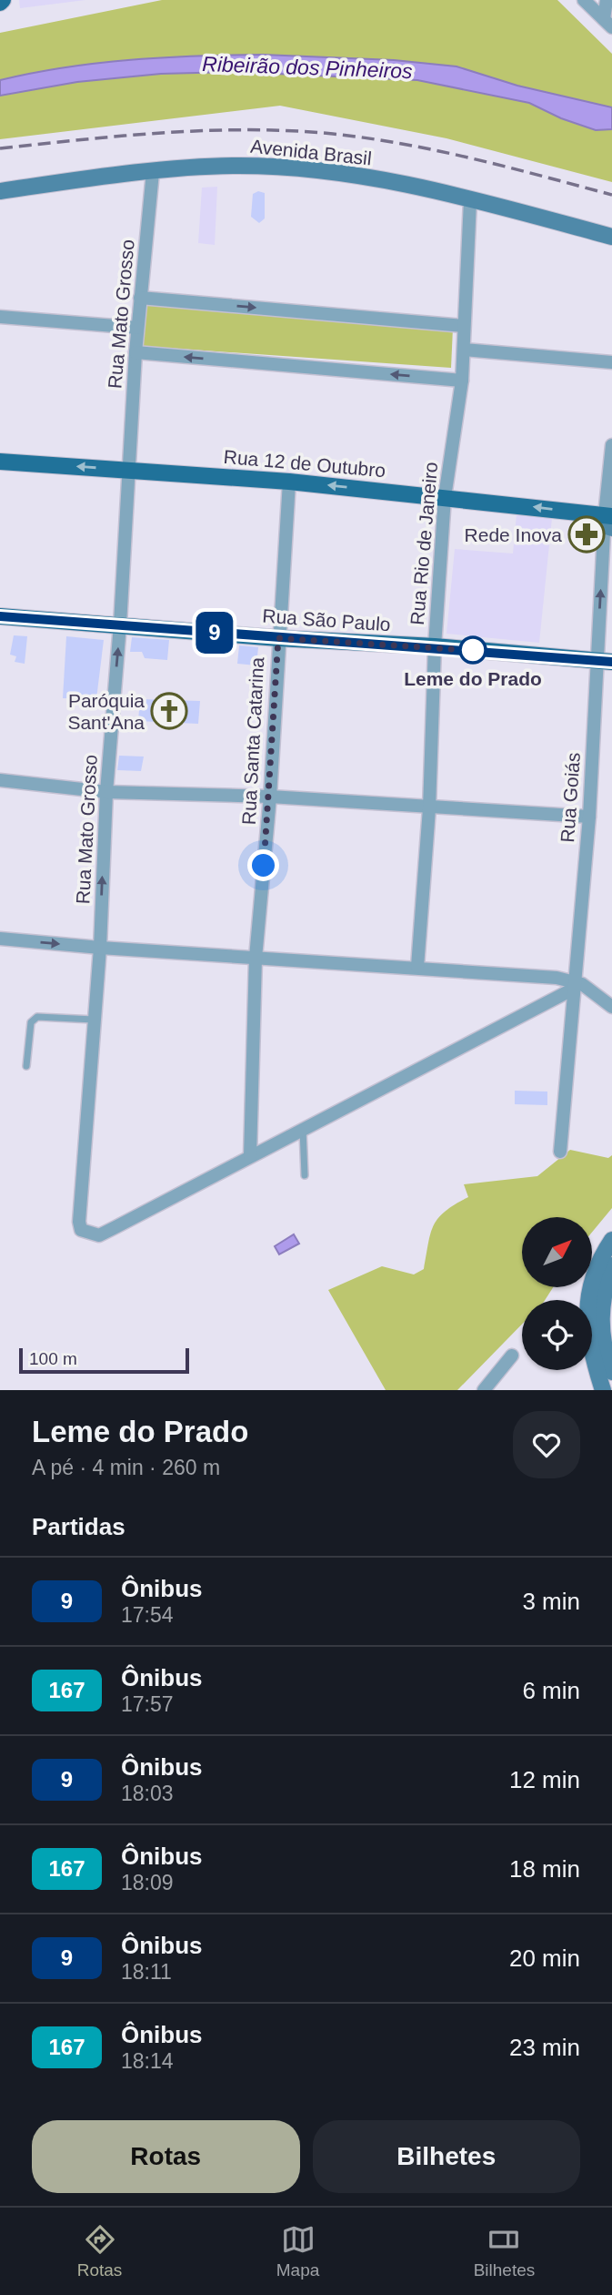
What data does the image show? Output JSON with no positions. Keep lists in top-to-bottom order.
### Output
{
  "streets": {
    "main road": ["Avenida Brasil", "Rua 12 de Outubro", "Rua São Paulo"],
    "street": [
      "Rua Mato Grosso",
      "Rua Rio de Janeiro",
      "Rua Santa Catarina",
      "Rua Goiás"
    ]
  },
  "crossings": [
    ["Avenida Brasil", "Rua Mato Grosso"],
    ["Avenida Brasil", "Rua Rio de Janeiro"],
    ["Rua Mato Grosso", "Rua 12 de Outubro"],
    ["Rua Mato Grosso", "Rua São Paulo"],
    ["Rua Mato Grosso", "Rua Santa Catarina"],
    ["Rua 12 de Outubro", "Rua Rio de Janeiro"],
    ["Rua 12 de Outubro", "Rua Santa Catarina"],
    ["Rua 12 de Outubro", "Rua Goiás"],
    ["Rua Rio de Janeiro", "Rua São Paulo"],
    ["Rua São Paulo", "Rua Santa Catarina"],
    ["Rua São Paulo", "Rua Goiás"]
  ],
  "one_way": ["Rua 12 de Outubro"],
  "water": ["Ribeirão dos Pinheiros"],
  "places": {
    "pharmacy": ["Rede Inova"],
    "other": ["Leme do Prado"],
    "church": ["Paróquia Sant'Ana"]
  },
  "lines": ["bus line 9"],
  "scale_bar": "100 m",
  "north": "top right",
  "page": {
    "on_map": "9",
    "scale": "100 m",
    "heading": [
      ["Leme do Prado", "A pé · 4 min · 260 m"],
      "Partidas"
    ],
    "list": [
      {
        "mark": "9",
        "name": "Ônibus",
        "note": "17:54",
        "value": "3 min"
      },
      {
        "mark": "167",
        "name": "Ônibus",
        "note": "17:57",
        "value": "6 min"
      },
      {
        "mark": "9",
        "name": "Ônibus",
        "note": "18:03",
        "value": "12 min"
      },
      {
        "mark": "167",
        "name": "Ônibus",
        "note": "18:09",
        "value": "18 min"
      },
      {
        "mark": "9",
        "name": "Ônibus",
        "note": "18:11",
        "value": "20 min"
      },
      {
        "mark": "167",
        "name": "Ônibus",
        "note": "18:14",
        "value": "23 min"
      }
    ],
    "buttons": ["Rotas", "Bilhetes"],
    "tabs": ["Rotas", "Mapa", "Bilhetes"]
  }
}
